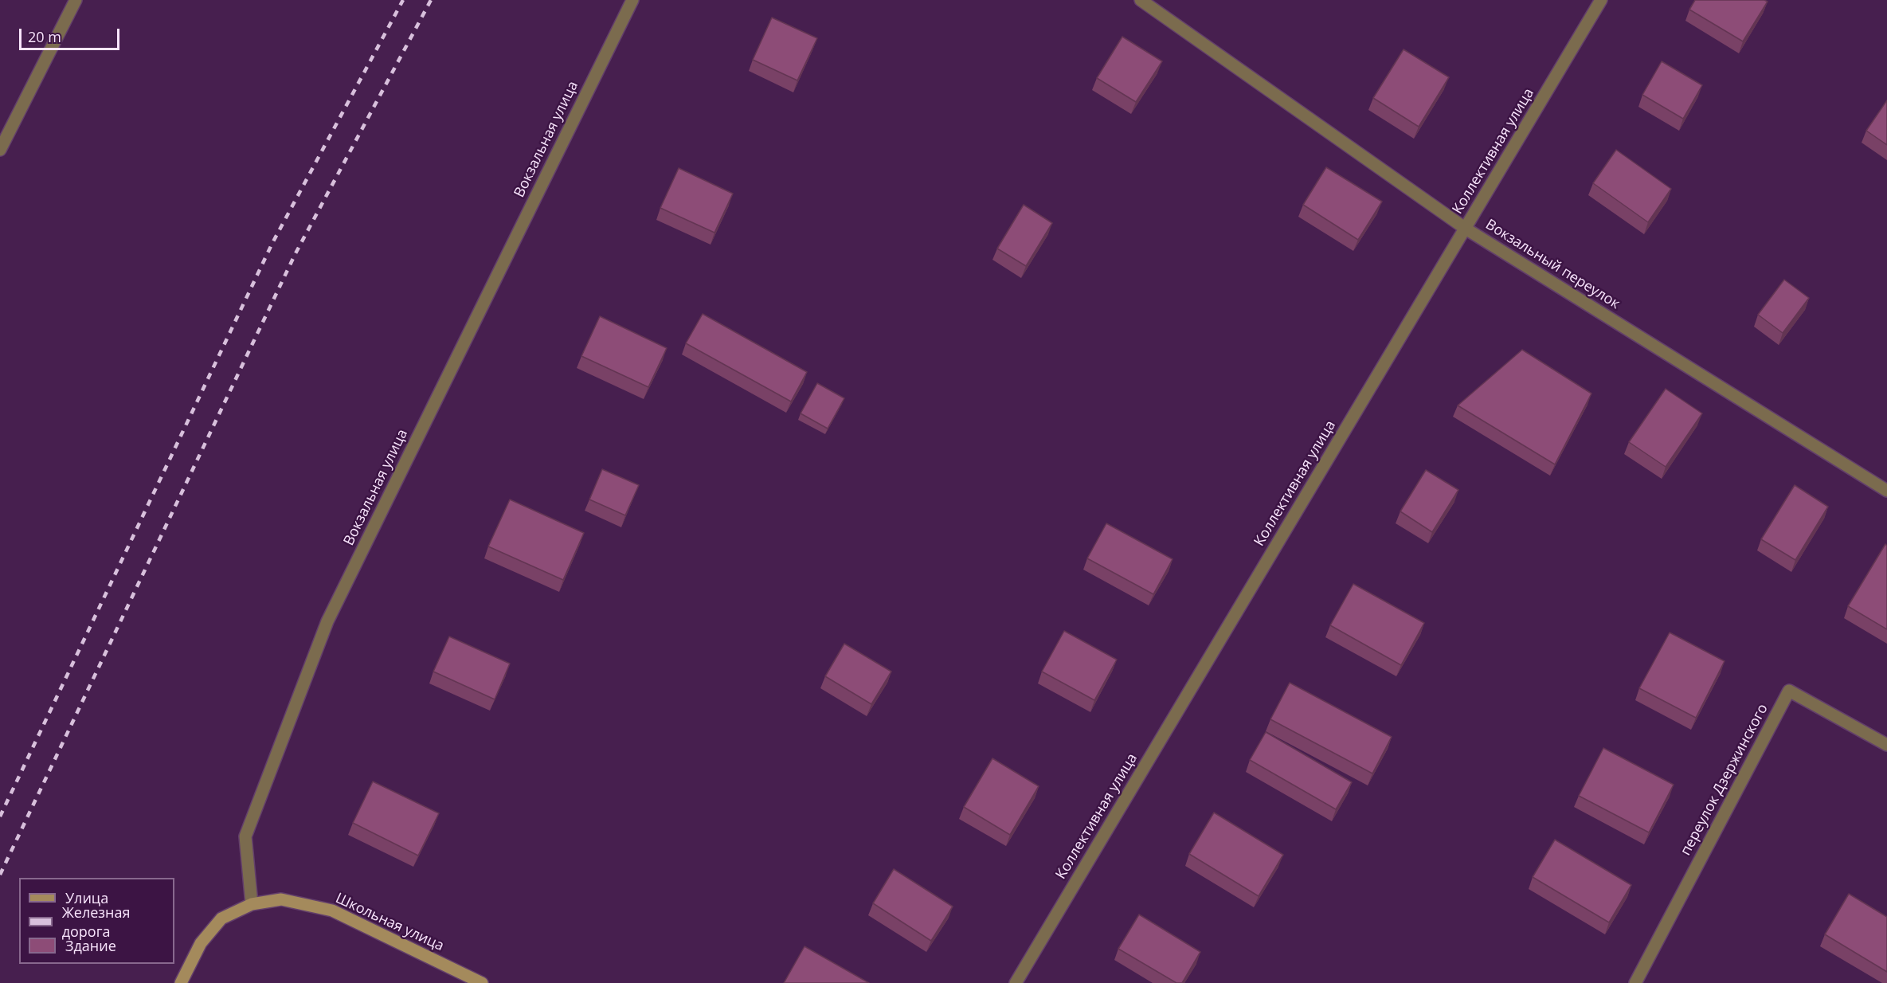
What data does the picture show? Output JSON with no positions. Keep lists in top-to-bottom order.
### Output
{
  "streets": {
    "street": [
      "Вокзальная улица",
      "Коллективная улица",
      "Вокзальный переулок",
      "переулок Дзержинского",
      "Школьная улица"
    ]
  },
  "crossings": [
    ["Вокзальная улица", "Школьная улица"],
    ["Коллективная улица", "Вокзальный переулок"]
  ],
  "legend": ["Улица", "Железная дорога", "Здание"],
  "scale_bar": "20 m"
}
